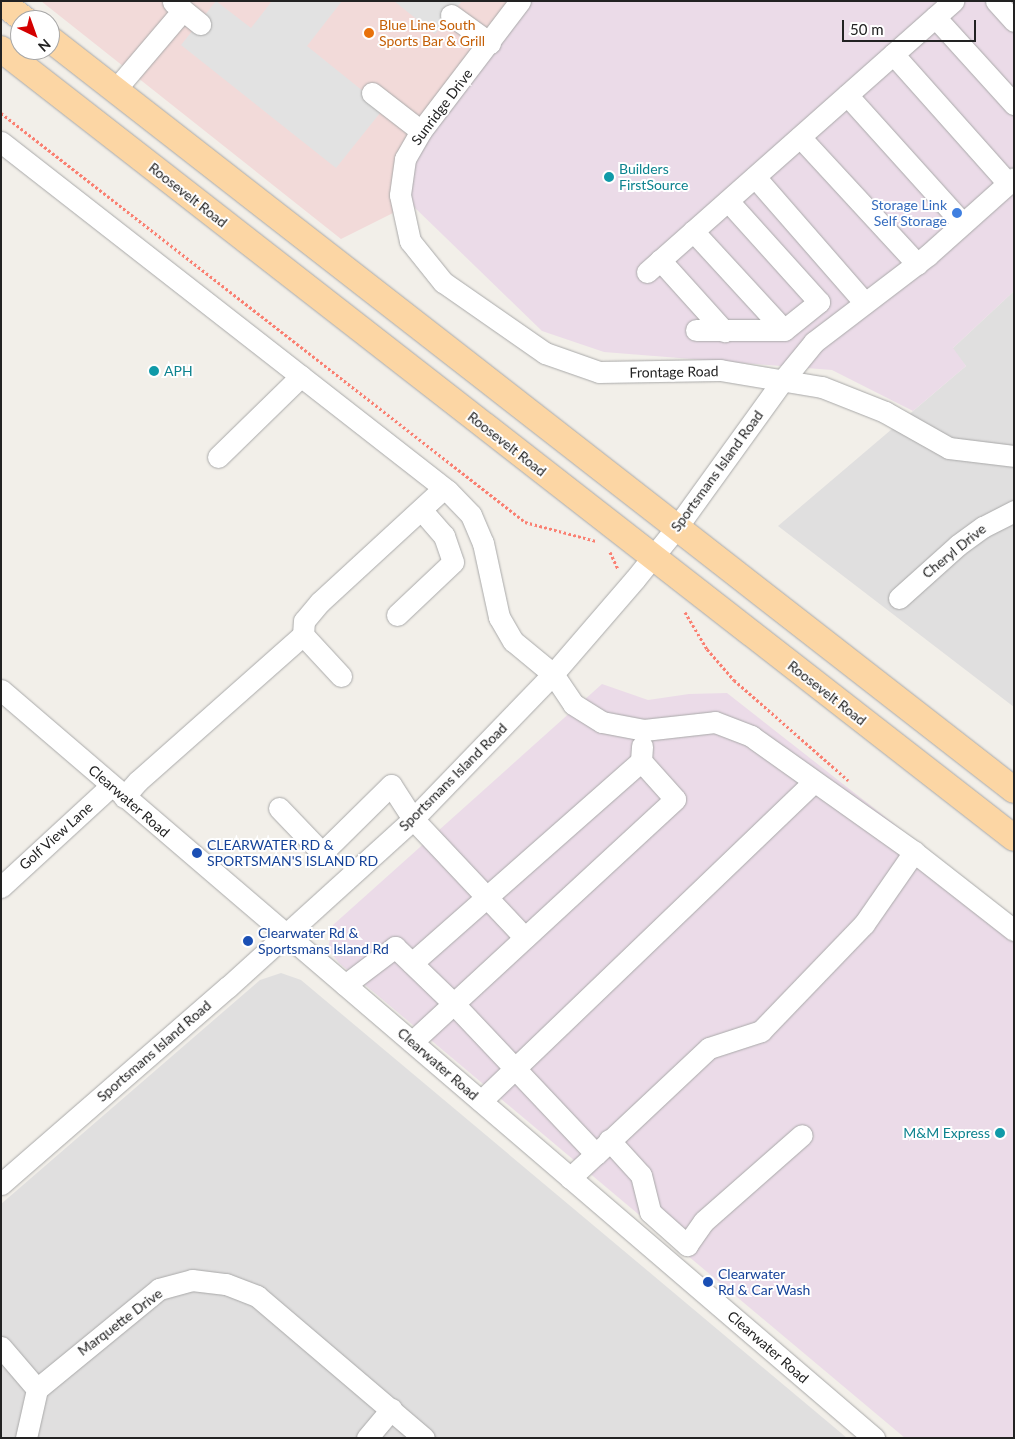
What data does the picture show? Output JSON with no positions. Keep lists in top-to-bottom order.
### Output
{
  "streets": {
    "main road": ["Roosevelt Road"],
    "street": [
      "Sunridge Drive",
      "Frontage Road",
      "Sportsmans Island Road",
      "Cheryl Drive",
      "Clearwater Road",
      "Golf View Lane",
      "Marquette Drive"
    ]
  },
  "crossings": [
    ["Sunridge Drive", "Frontage Road"],
    ["Roosevelt Road", "Sportsmans Island Road"],
    ["Frontage Road", "Sportsmans Island Road"],
    ["Sportsmans Island Road", "Clearwater Road"],
    ["Clearwater Road", "Golf View Lane"]
  ],
  "places": [
    "Blue Line South Sports Bar & Grill",
    "Builders FirstSource",
    "Storage Link Self Storage",
    "APH",
    "CLEARWATER RD & SPORTSMAN'S ISLAND RD",
    "Clearwater Rd & Sportsmans Island Rd",
    "M&M Express",
    "Clearwater Rd & Car Wash"
  ],
  "scale_bar": "50 m",
  "north": "bottom right"
}
